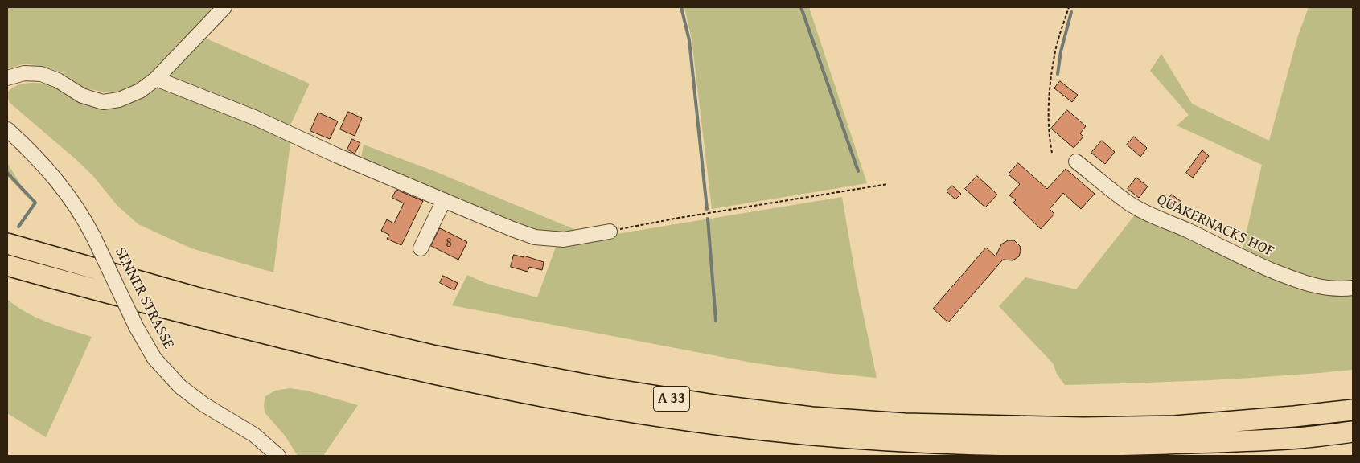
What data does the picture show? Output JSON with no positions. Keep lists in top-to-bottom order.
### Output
{
  "streets": {
    "highway": ["A 33"],
    "street": ["QUAKERNACKS HOF", "SENNER STRASSE"]
  },
  "house_numbers": ["8"]
}
